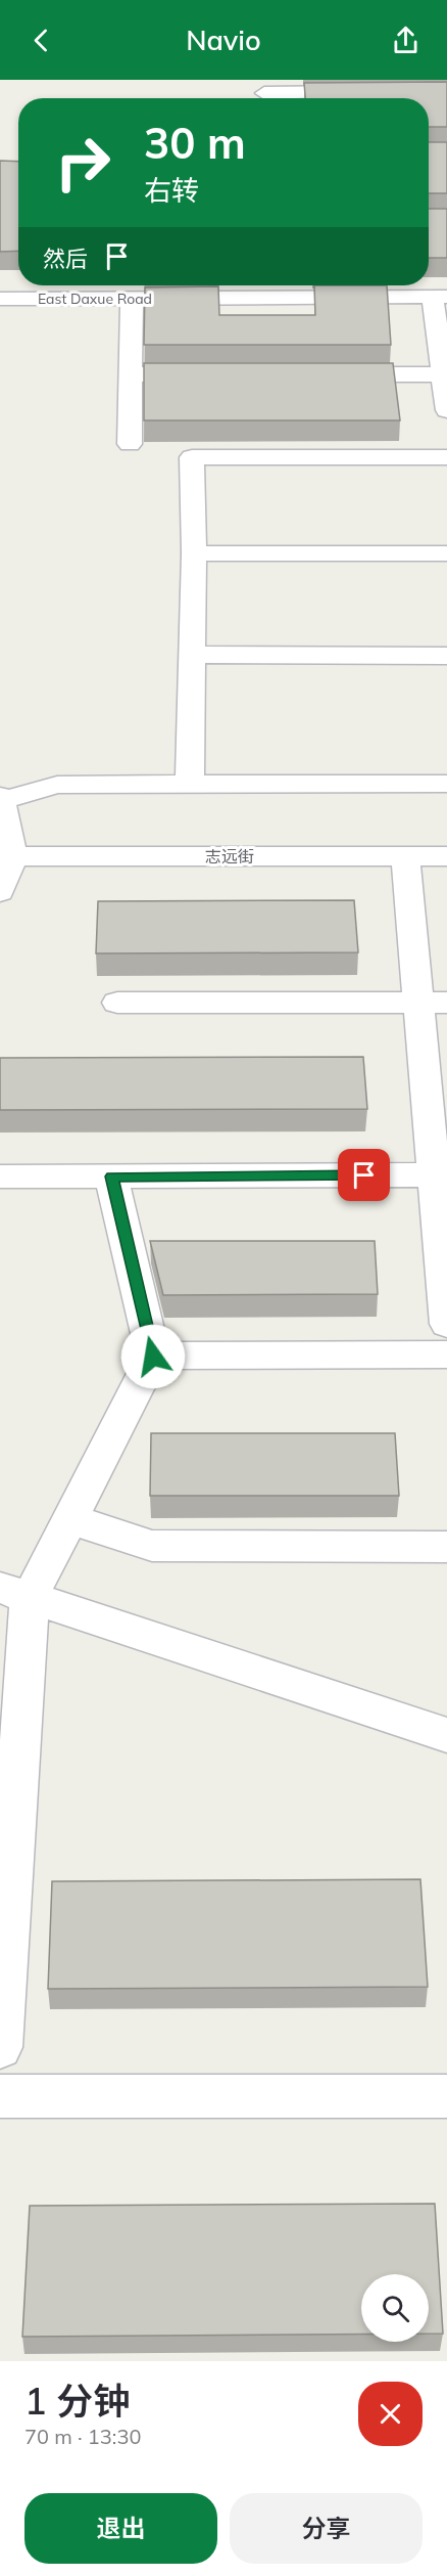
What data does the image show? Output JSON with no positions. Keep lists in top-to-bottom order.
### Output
{
  "streets": {
    "street": ["East Daxue Road", "志远街"]
  },
  "page": {
    "header": "Navio",
    "turn": ["30 m", "右转"],
    "then": "然后",
    "heading": ["1 分钟", "70 m · 13:30"],
    "buttons": ["退出", "分享"]
  }
}
